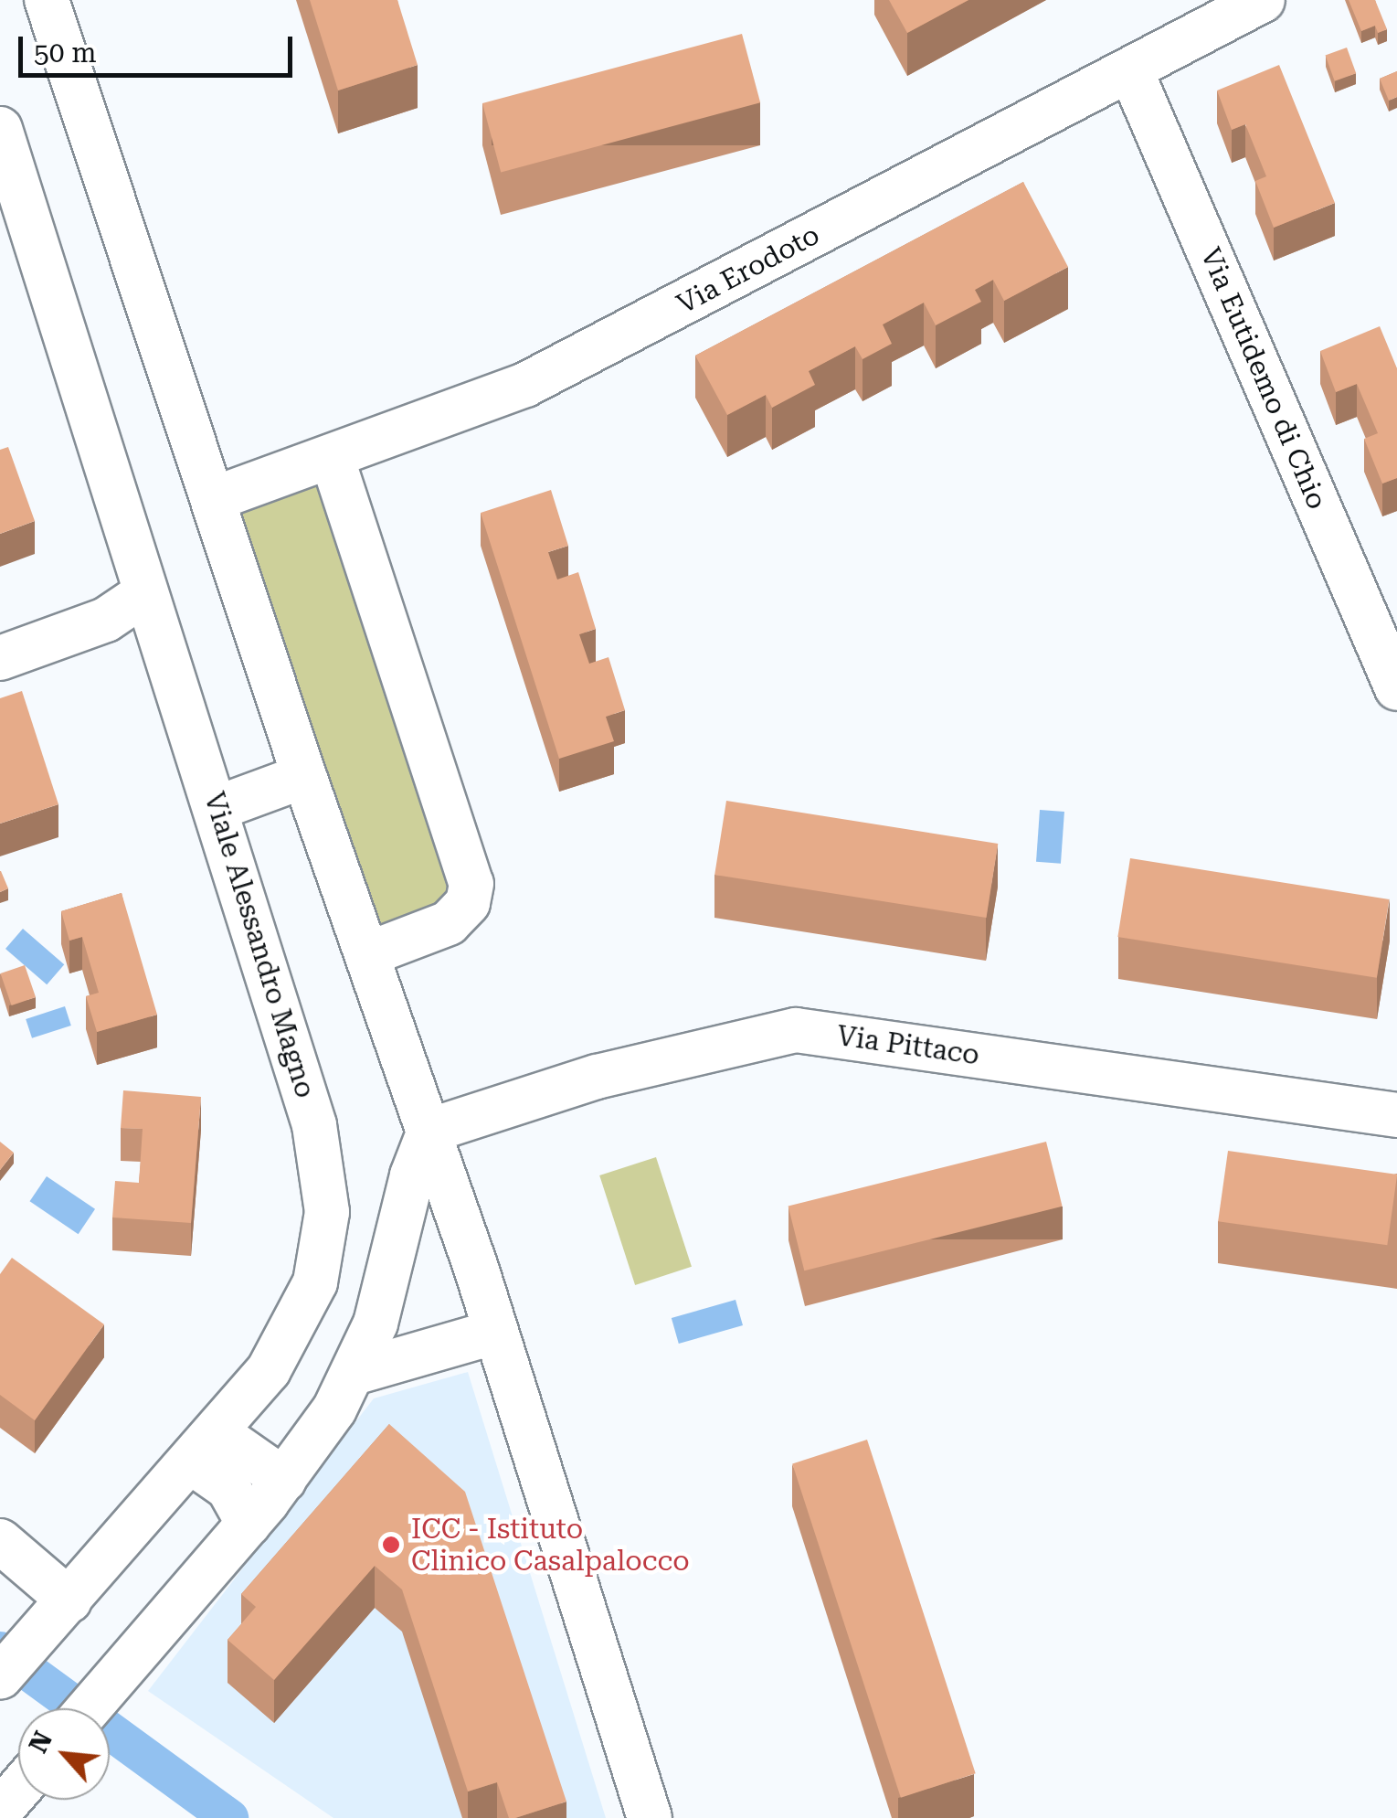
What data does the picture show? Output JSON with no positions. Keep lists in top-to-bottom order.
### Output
{
  "streets": {
    "street": [
      "Via Erodoto",
      "Via Eutidemo di Chio",
      "Viale Alessandro Magno",
      "Via Pittaco"
    ]
  },
  "crossings": [
    ["Via Erodoto", "Via Eutidemo di Chio"]
  ],
  "places": ["ICC - Istituto Clinico Casalpalocco"],
  "scale_bar": "50 m",
  "north": "top left"
}
